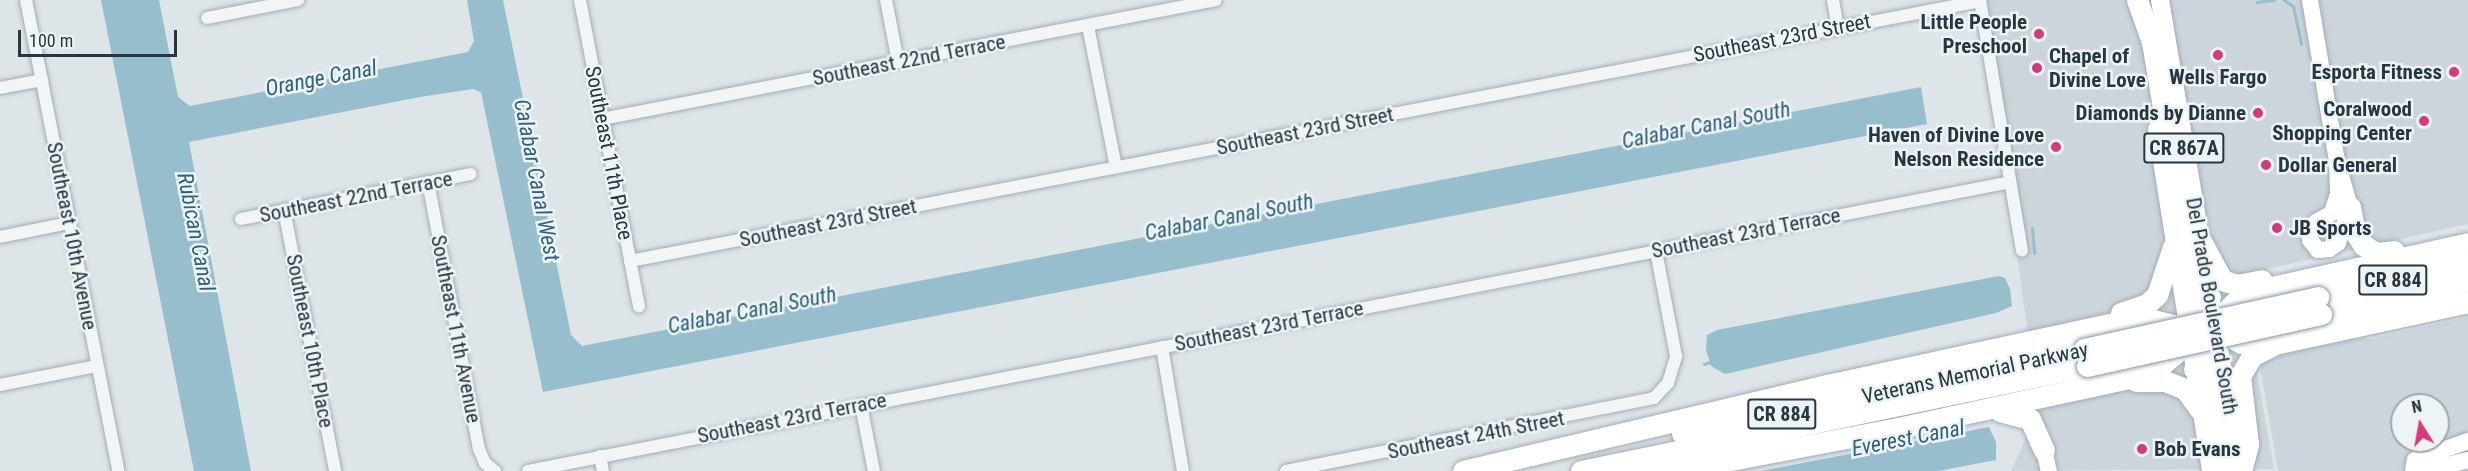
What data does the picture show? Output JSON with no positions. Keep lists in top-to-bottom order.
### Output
{
  "streets": {
    "highway": ["CR 884", "Veterans Memorial Parkway"],
    "main road": ["CR 867A", "Del Prado Boulevard South"],
    "street": [
      "Southeast 23rd Street",
      "Southeast 22nd Terrace",
      "Southeast 11th Place",
      "Southeast 23rd Terrace",
      "Southeast 10th Avenue",
      "Southeast 11th Avenue",
      "Southeast 10th Place",
      "Southeast 24th Street"
    ]
  },
  "crossings": [
    ["Southeast 23rd Street", "Southeast 11th Place"],
    ["Southeast 22nd Terrace", "Southeast 11th Place"],
    ["Southeast 22nd Terrace", "Southeast 11th Avenue"],
    ["Southeast 22nd Terrace", "Southeast 10th Place"],
    ["Southeast 23rd Terrace", "Southeast 24th Street"]
  ],
  "water": [
    "Orange Canal",
    "Calabar Canal South",
    "Calabar Canal West",
    "Rubican Canal",
    "Everest Canal"
  ],
  "places": [
    "Little People Preschool",
    "Wells Fargo",
    "Chapel of Divine Love",
    "Esporta Fitness",
    "Diamonds by Dianne",
    "Coralwood Shopping Center",
    "Haven of Divine Love Nelson Residence",
    "Dollar General",
    "JB Sports",
    "Bob Evans"
  ],
  "scale_bar": "100 m",
  "north": "top"
}
